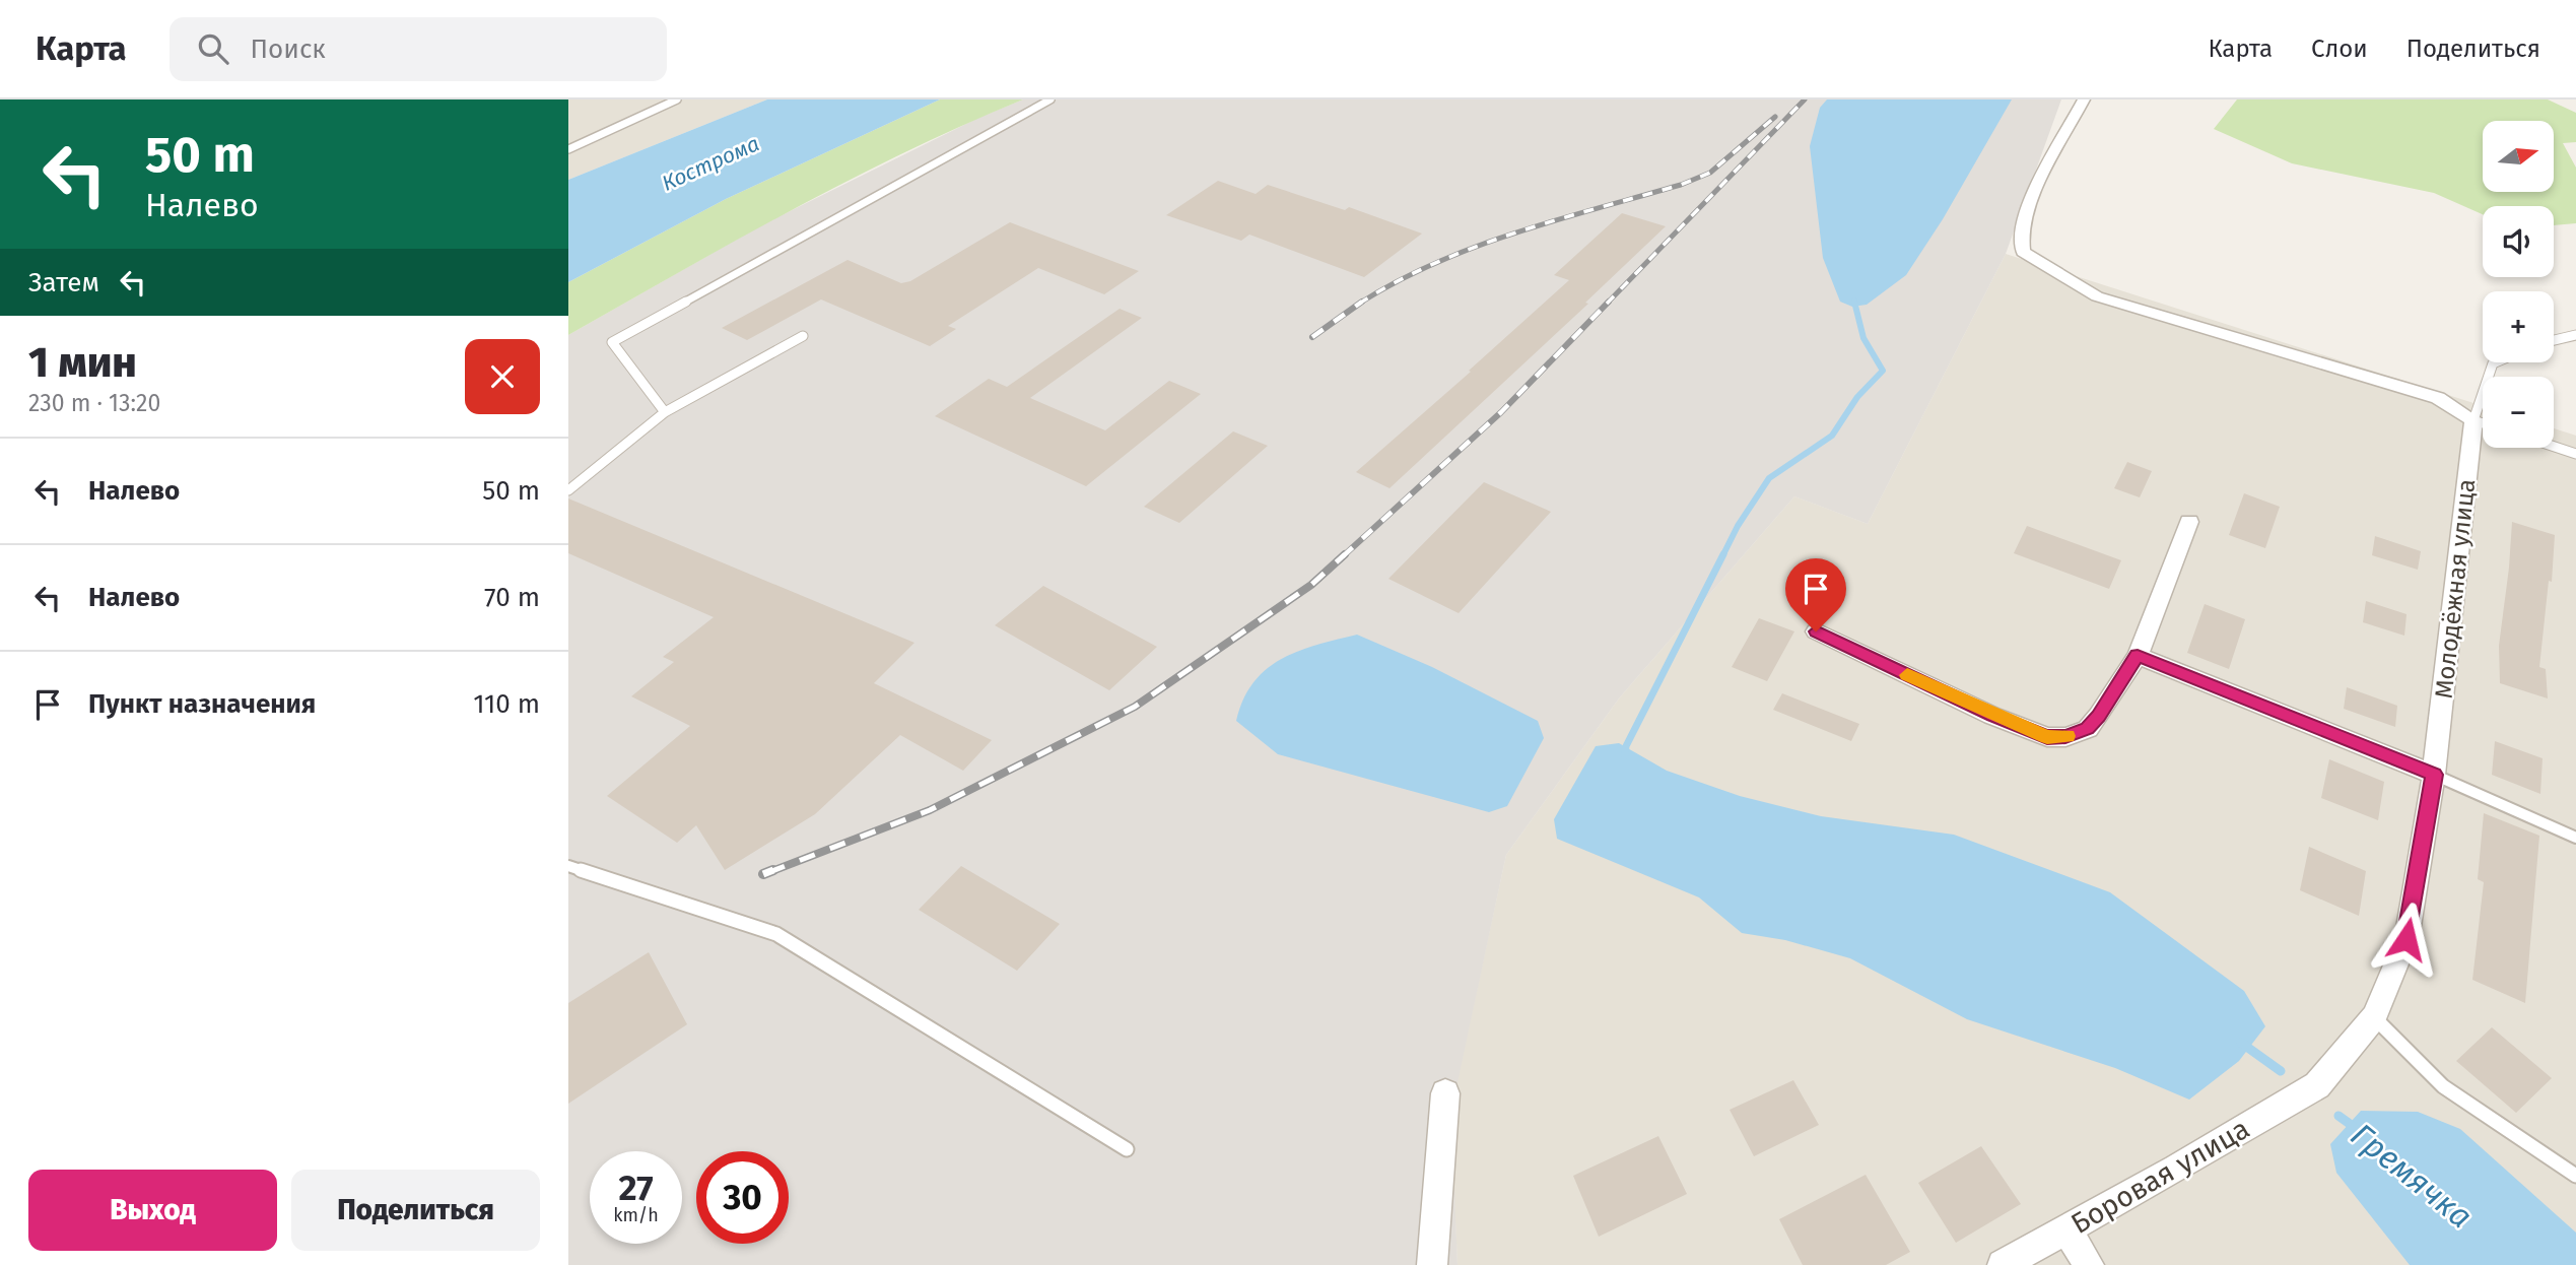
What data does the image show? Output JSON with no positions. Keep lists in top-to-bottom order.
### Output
{
  "streets": {
    "street": ["Молодёжная улица", "Боровая улица"]
  },
  "crossings": [
    ["Молодёжная улица", "Боровая улица"]
  ],
  "water": ["Кострома", "Гремячка"],
  "north": "right",
  "page": {
    "header": "Карта",
    "search": "Поиск",
    "nav": ["Карта", "Слои", "Поделиться"],
    "turn": ["50 m", "Налево"],
    "map_buttons": ["+", "−"],
    "then": "Затем",
    "heading": ["1 мин", "230 m · 13:20"],
    "list": [
      {
        "name": "Налево",
        "value": "50 m"
      },
      {
        "name": "Налево",
        "value": "70 m"
      },
      {
        "name": "Пункт назначения",
        "value": "110 m"
      }
    ],
    "speed": "27 km/h",
    "limit": "30",
    "buttons": ["Выход", "Поделиться"]
  }
}
